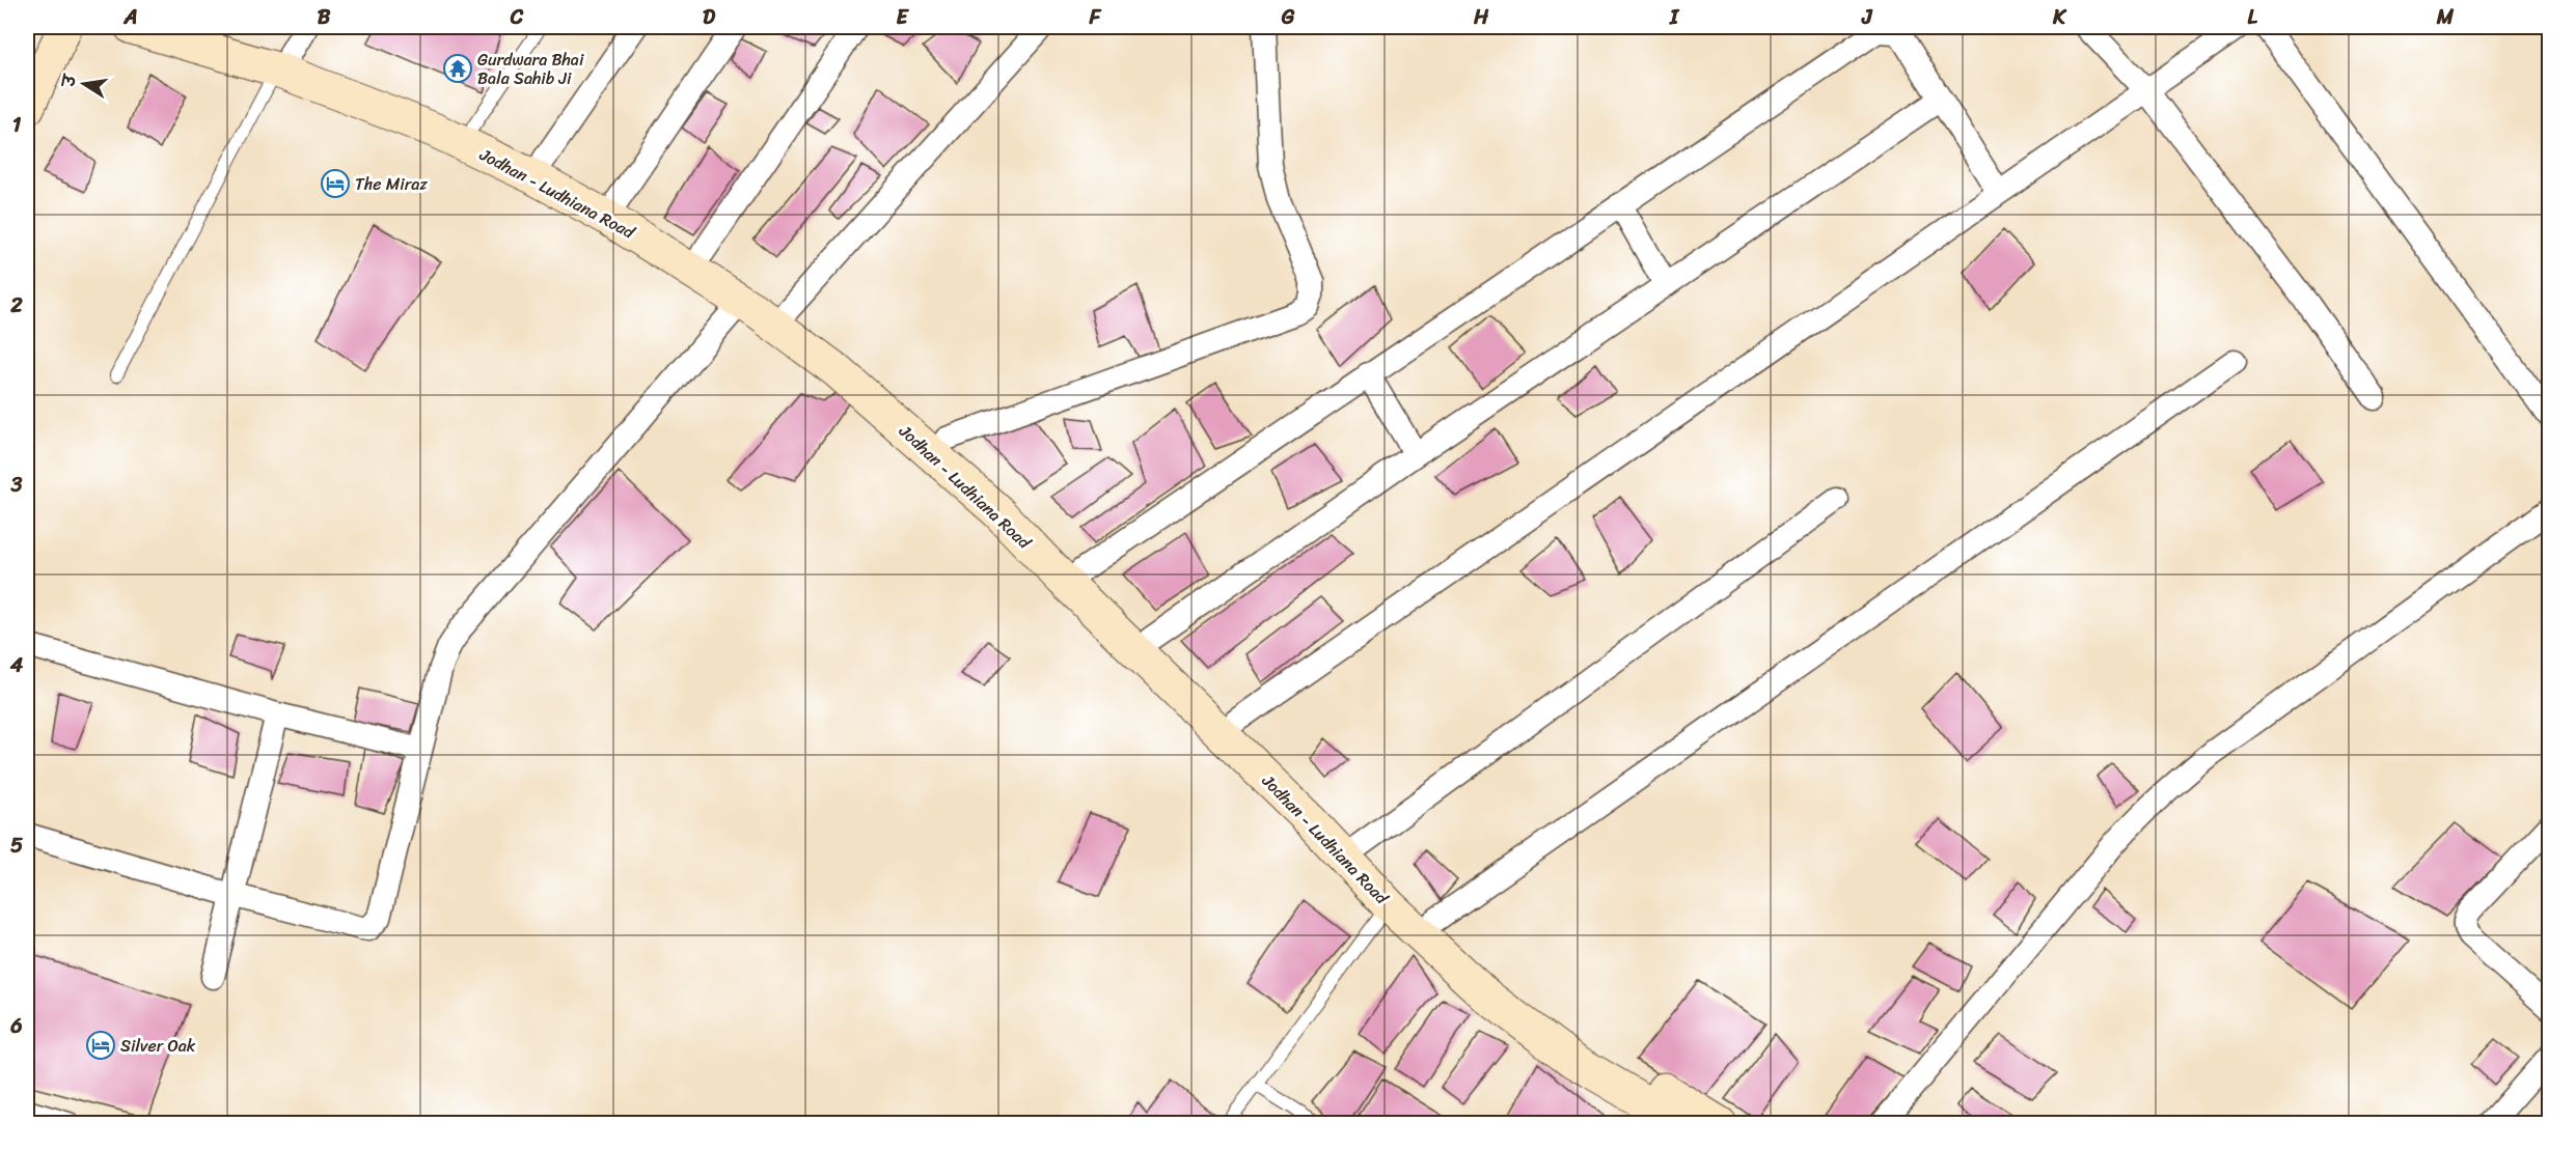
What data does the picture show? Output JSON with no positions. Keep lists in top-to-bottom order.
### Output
{
  "streets": {
    "street": ["Jodhan - Ludhiana Road"]
  },
  "places": {
    "temple": ["Gurdwara Bhai Bala Sahib Ji"],
    "hotel": ["The Miraz", "Silver Oak"]
  },
  "north": "left",
  "grid": {
    "columns": [
      "A",
      "B",
      "C",
      "D",
      "E",
      "F",
      "G",
      "H",
      "I",
      "J",
      "K",
      "L",
      "M"
    ],
    "rows": [
      "1",
      "2",
      "3",
      "4",
      "5",
      "6"
    ]
  }
}
